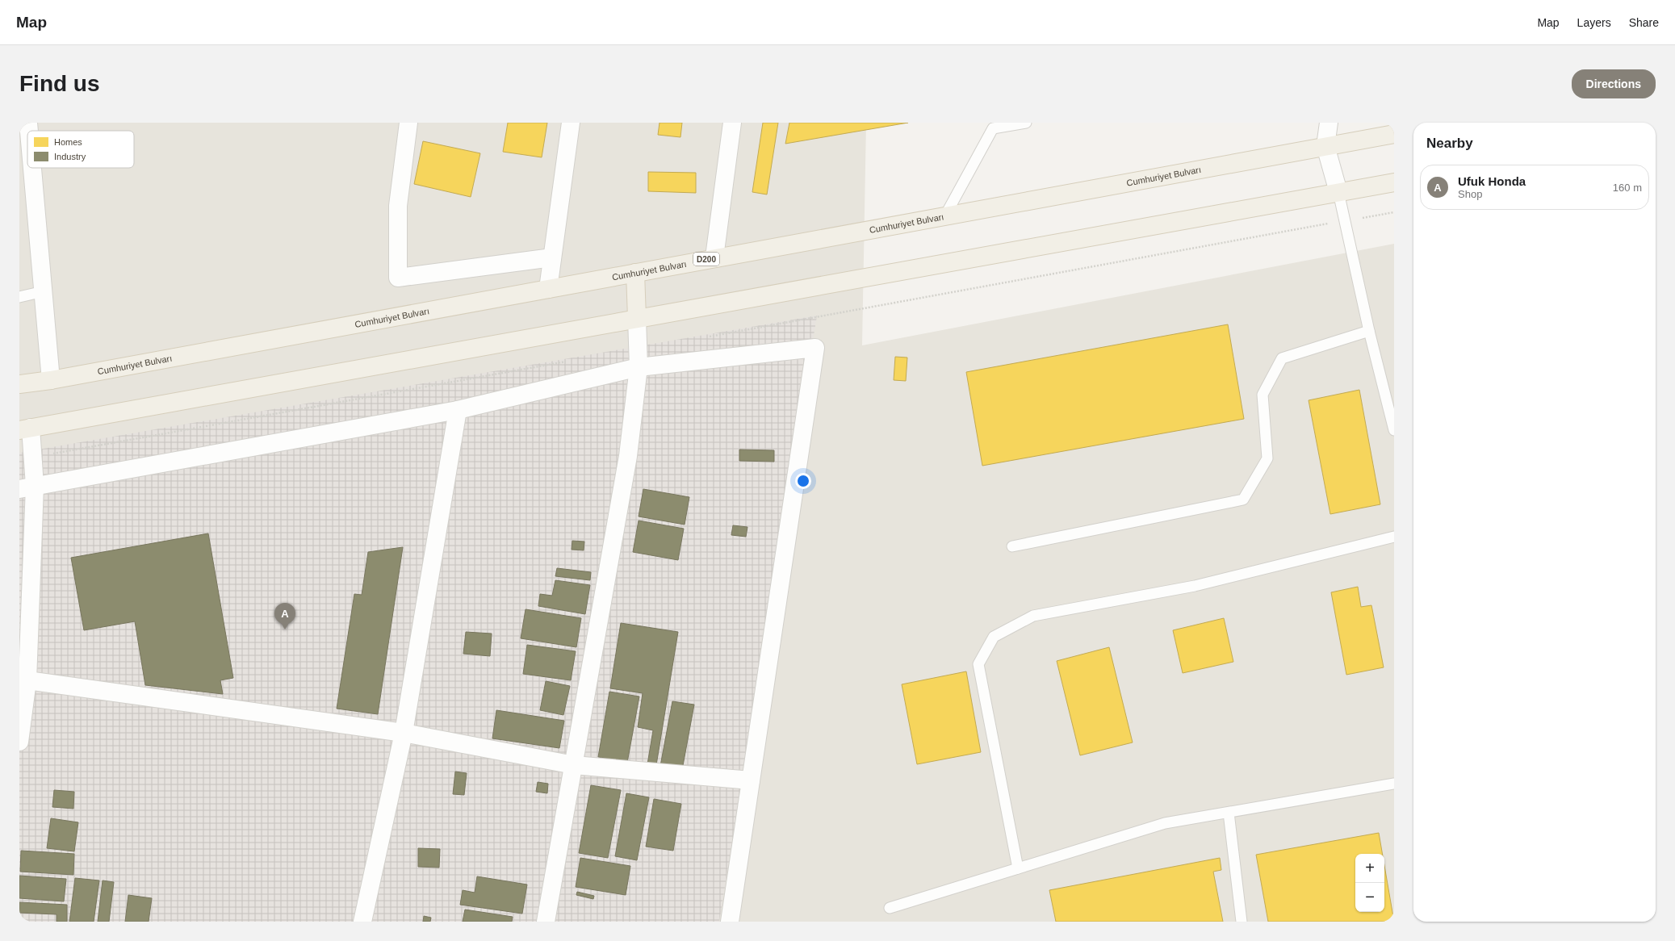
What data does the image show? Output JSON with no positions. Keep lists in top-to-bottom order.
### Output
{
  "streets": {
    "main road": ["Cumhuriyet Bulvarı", "D200"]
  },
  "legend": ["Homes", "Industry"],
  "page": {
    "header": "Map",
    "nav": ["Map", "Layers", "Share"],
    "buttons": "Directions",
    "title": "Find us",
    "heading": "Nearby",
    "list": [
      {
        "mark": "A",
        "name": "Ufuk Honda",
        "note": "Shop",
        "value": "160 m"
      }
    ],
    "pins": "A",
    "map_buttons": ["+", "−"]
  }
}
